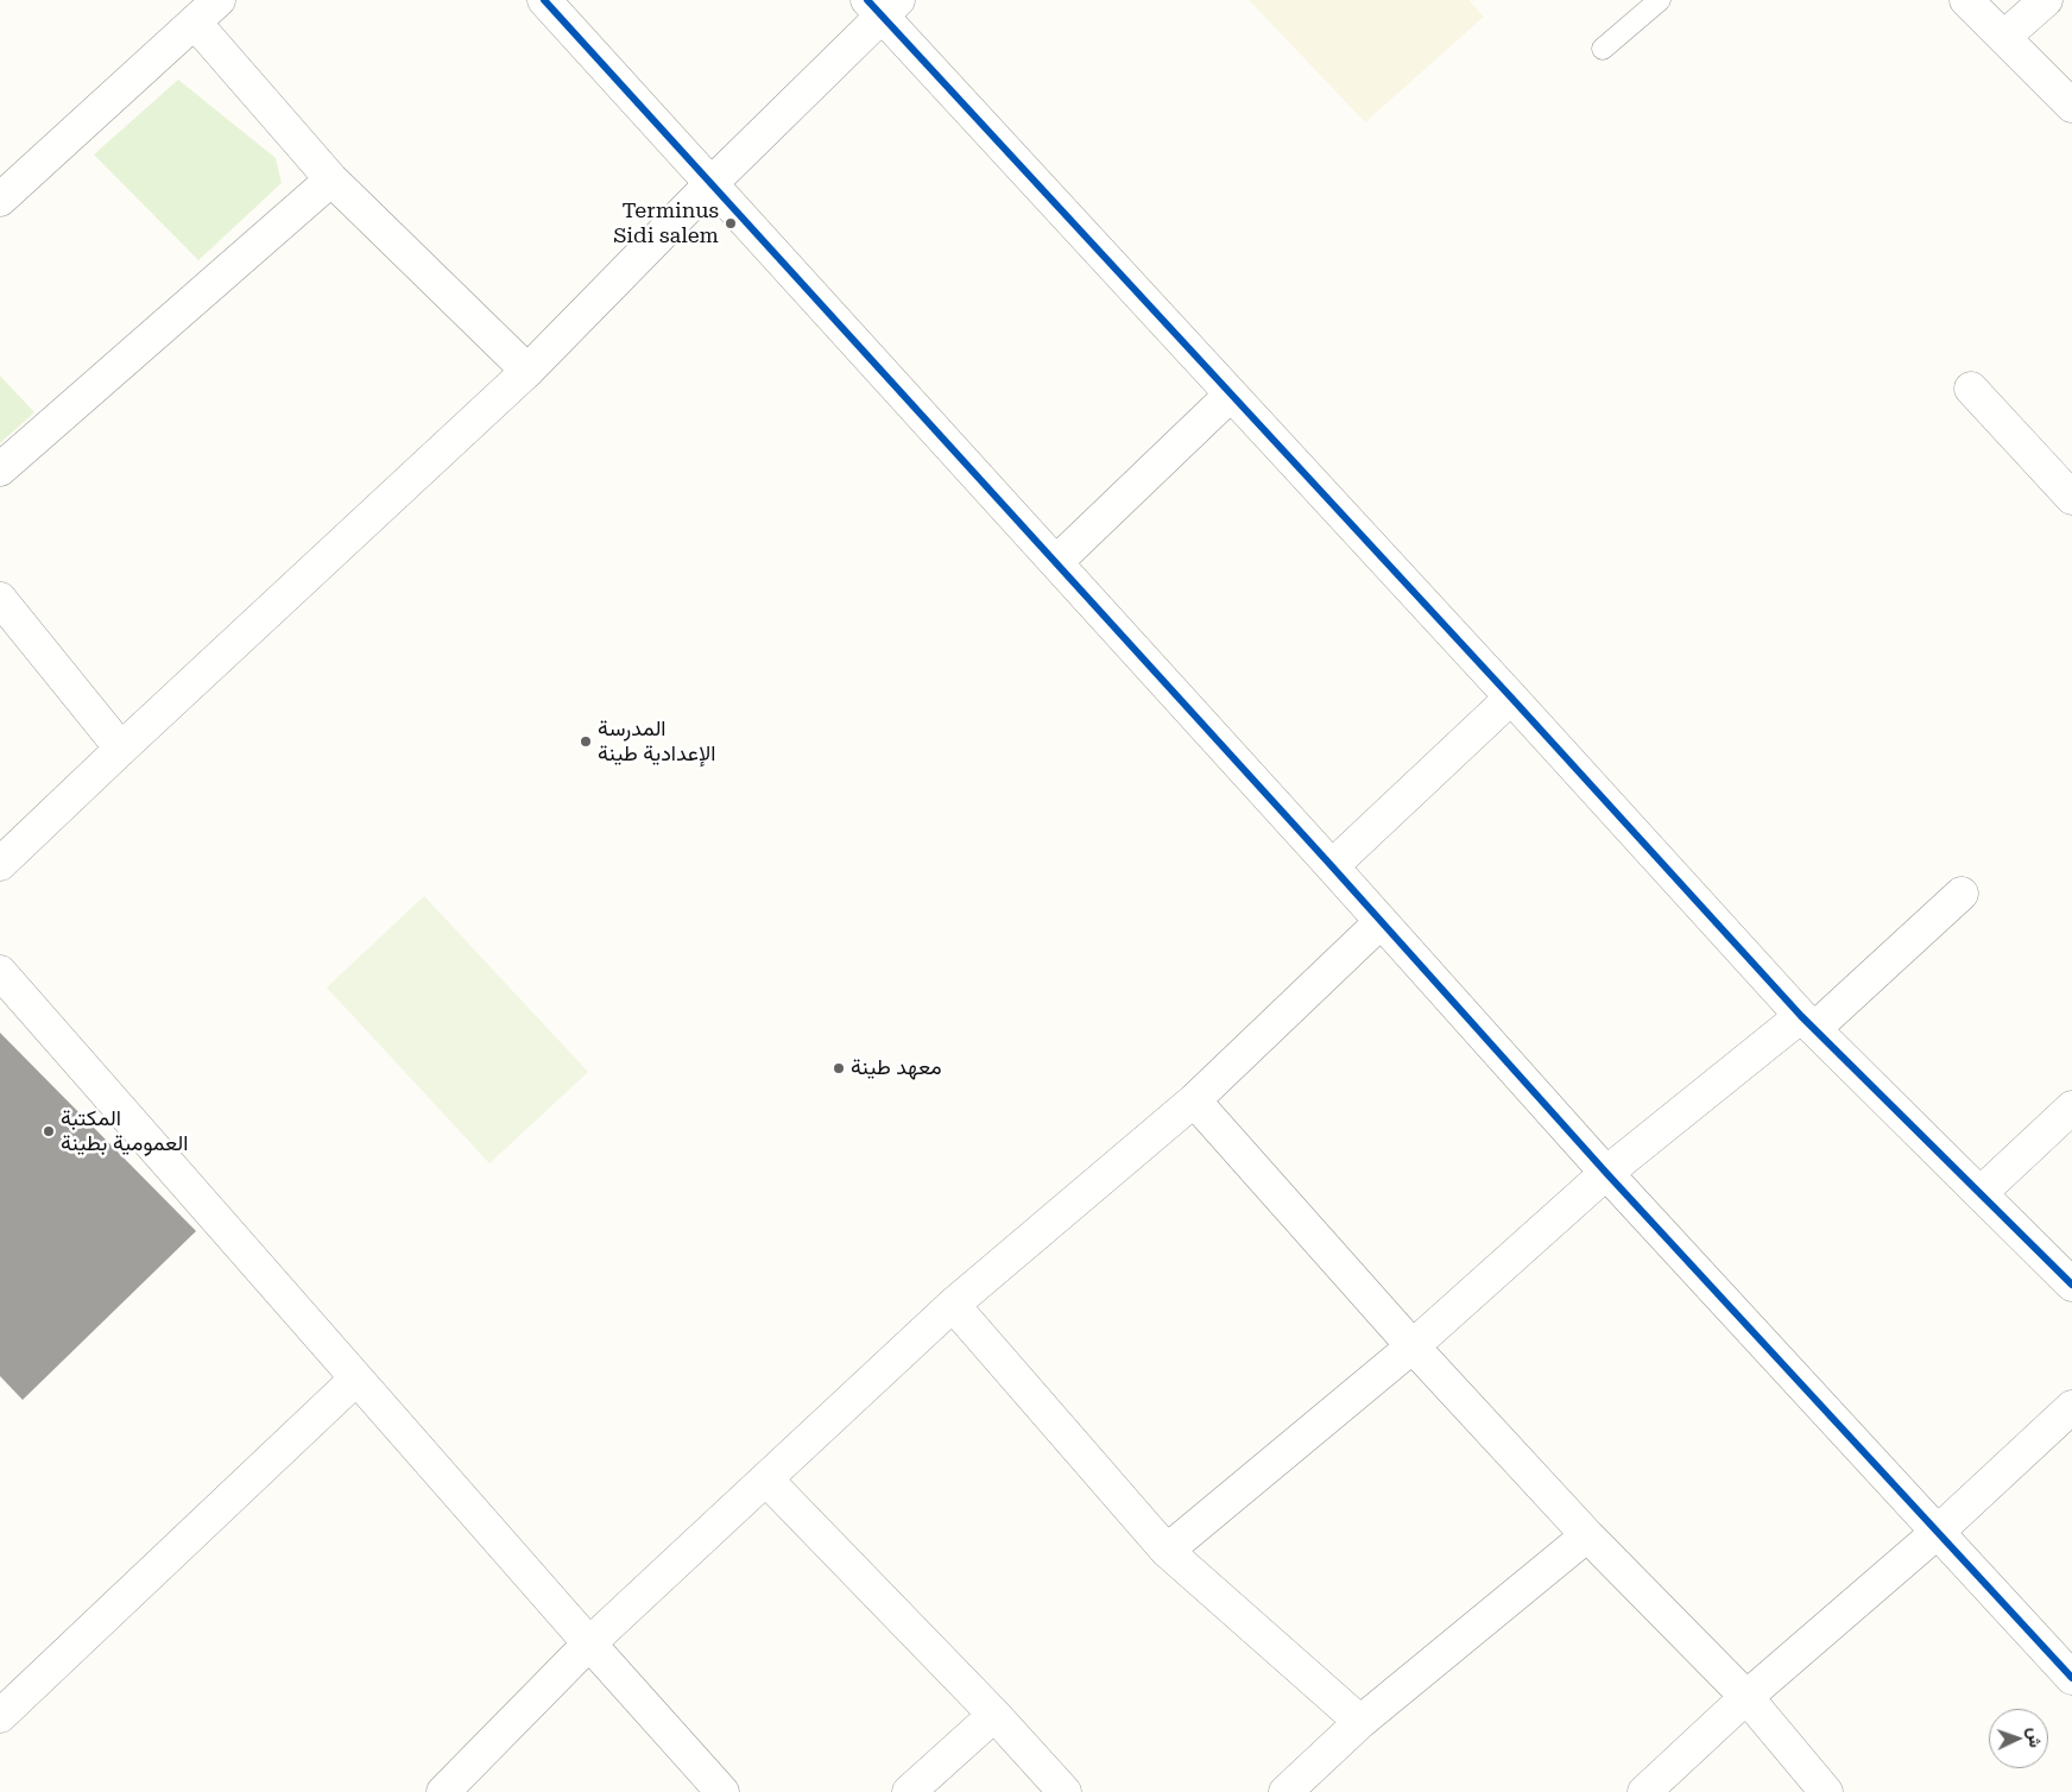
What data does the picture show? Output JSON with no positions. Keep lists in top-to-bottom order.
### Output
{
  "places": [
    "Terminus Sidi salem",
    "المدرسة الإعدادية طينة",
    "معهد طينة",
    "المكتبة العمومية بطينة"
  ],
  "north": "right"
}
